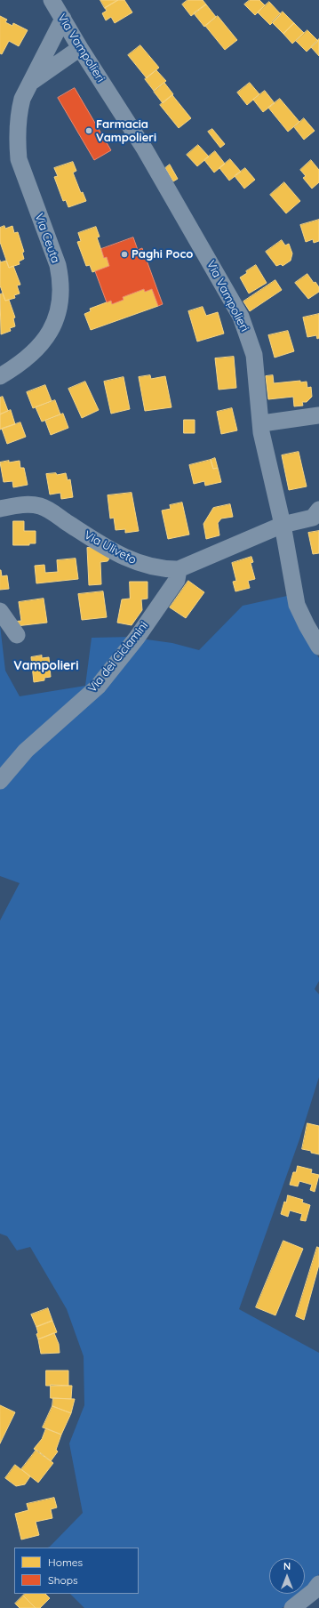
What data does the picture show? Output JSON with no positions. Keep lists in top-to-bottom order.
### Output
{
  "streets": {
    "street": [
      "Via Vampolieri",
      "Via Ceuta",
      "Via Uliveto",
      "Via dei Ciclamini"
    ]
  },
  "crossings": [
    ["Via Vampolieri", "Via Ceuta"],
    ["Via Vampolieri", "Via Uliveto"],
    ["Via Uliveto", "Via dei Ciclamini"]
  ],
  "districts": ["Vampolieri"],
  "places": ["Farmacia Vampolieri", "Paghi Poco"],
  "legend": ["Homes", "Shops"],
  "north": "top"
}
